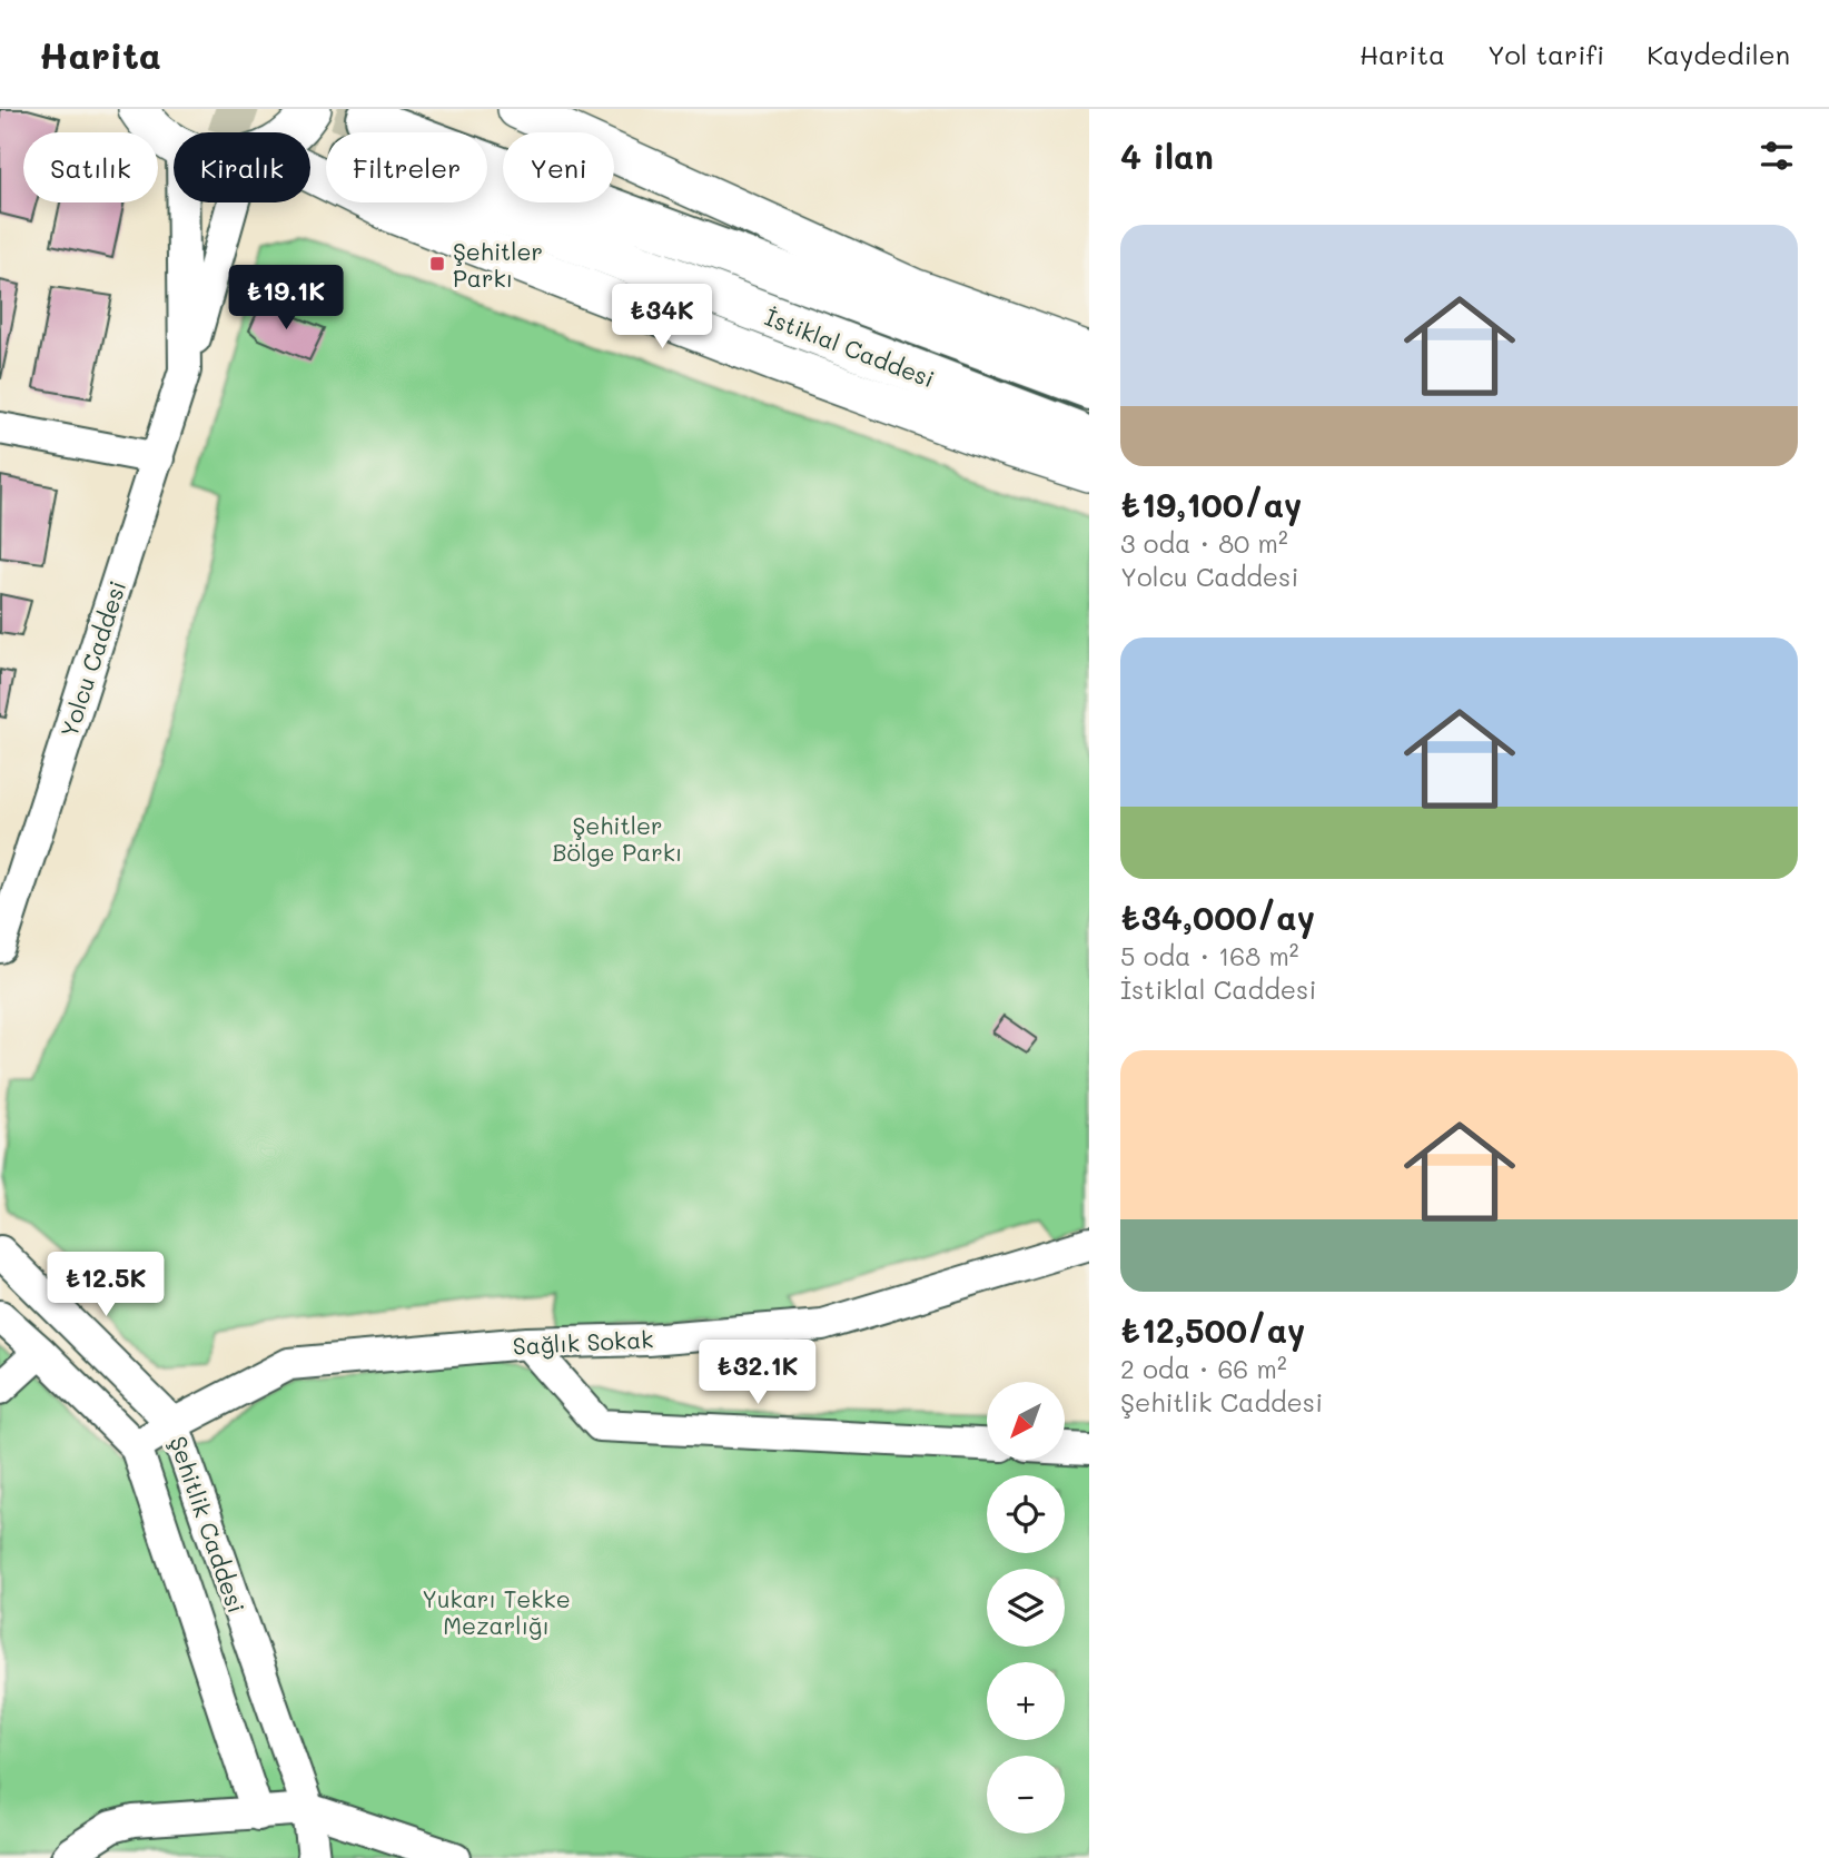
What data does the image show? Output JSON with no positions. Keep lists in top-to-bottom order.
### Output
{
  "streets": {
    "main road": ["İstiklal Caddesi"],
    "street": ["Yolcu Caddesi", "Sağlık Sokak", "Şehitlik Caddesi"]
  },
  "crossings": [
    ["Sağlık Sokak", "Şehitlik Caddesi"]
  ],
  "parks": ["Şehitler Bölge Parkı", "Yukarı Tekke Mezarlığı"],
  "places": {
    "transit": ["Şehitler Parkı"]
  },
  "north": "bottom left",
  "page": {
    "header": "Harita",
    "nav": ["Harita", "Yol tarifi", "Kaydedilen"],
    "heading": "4 ilan",
    "chip": [
      "Satılık",
      "Kiralık",
      "Filtreler",
      "Yeni"
    ],
    "list": [
      {
        "name": "₺19,100/ay",
        "note": "3 oda · 80 m² · Yolcu Caddesi"
      },
      {
        "name": "₺34,000/ay",
        "note": "5 oda · 168 m² · İstiklal Caddesi"
      },
      {
        "name": "₺12,500/ay",
        "note": "2 oda · 66 m² · Şehitlik Caddesi"
      }
    ],
    "price": [
      "₺19.1K",
      "₺34K",
      "₺12.5K",
      "₺32.1K"
    ],
    "map_buttons": ["+", "−"]
  }
}
